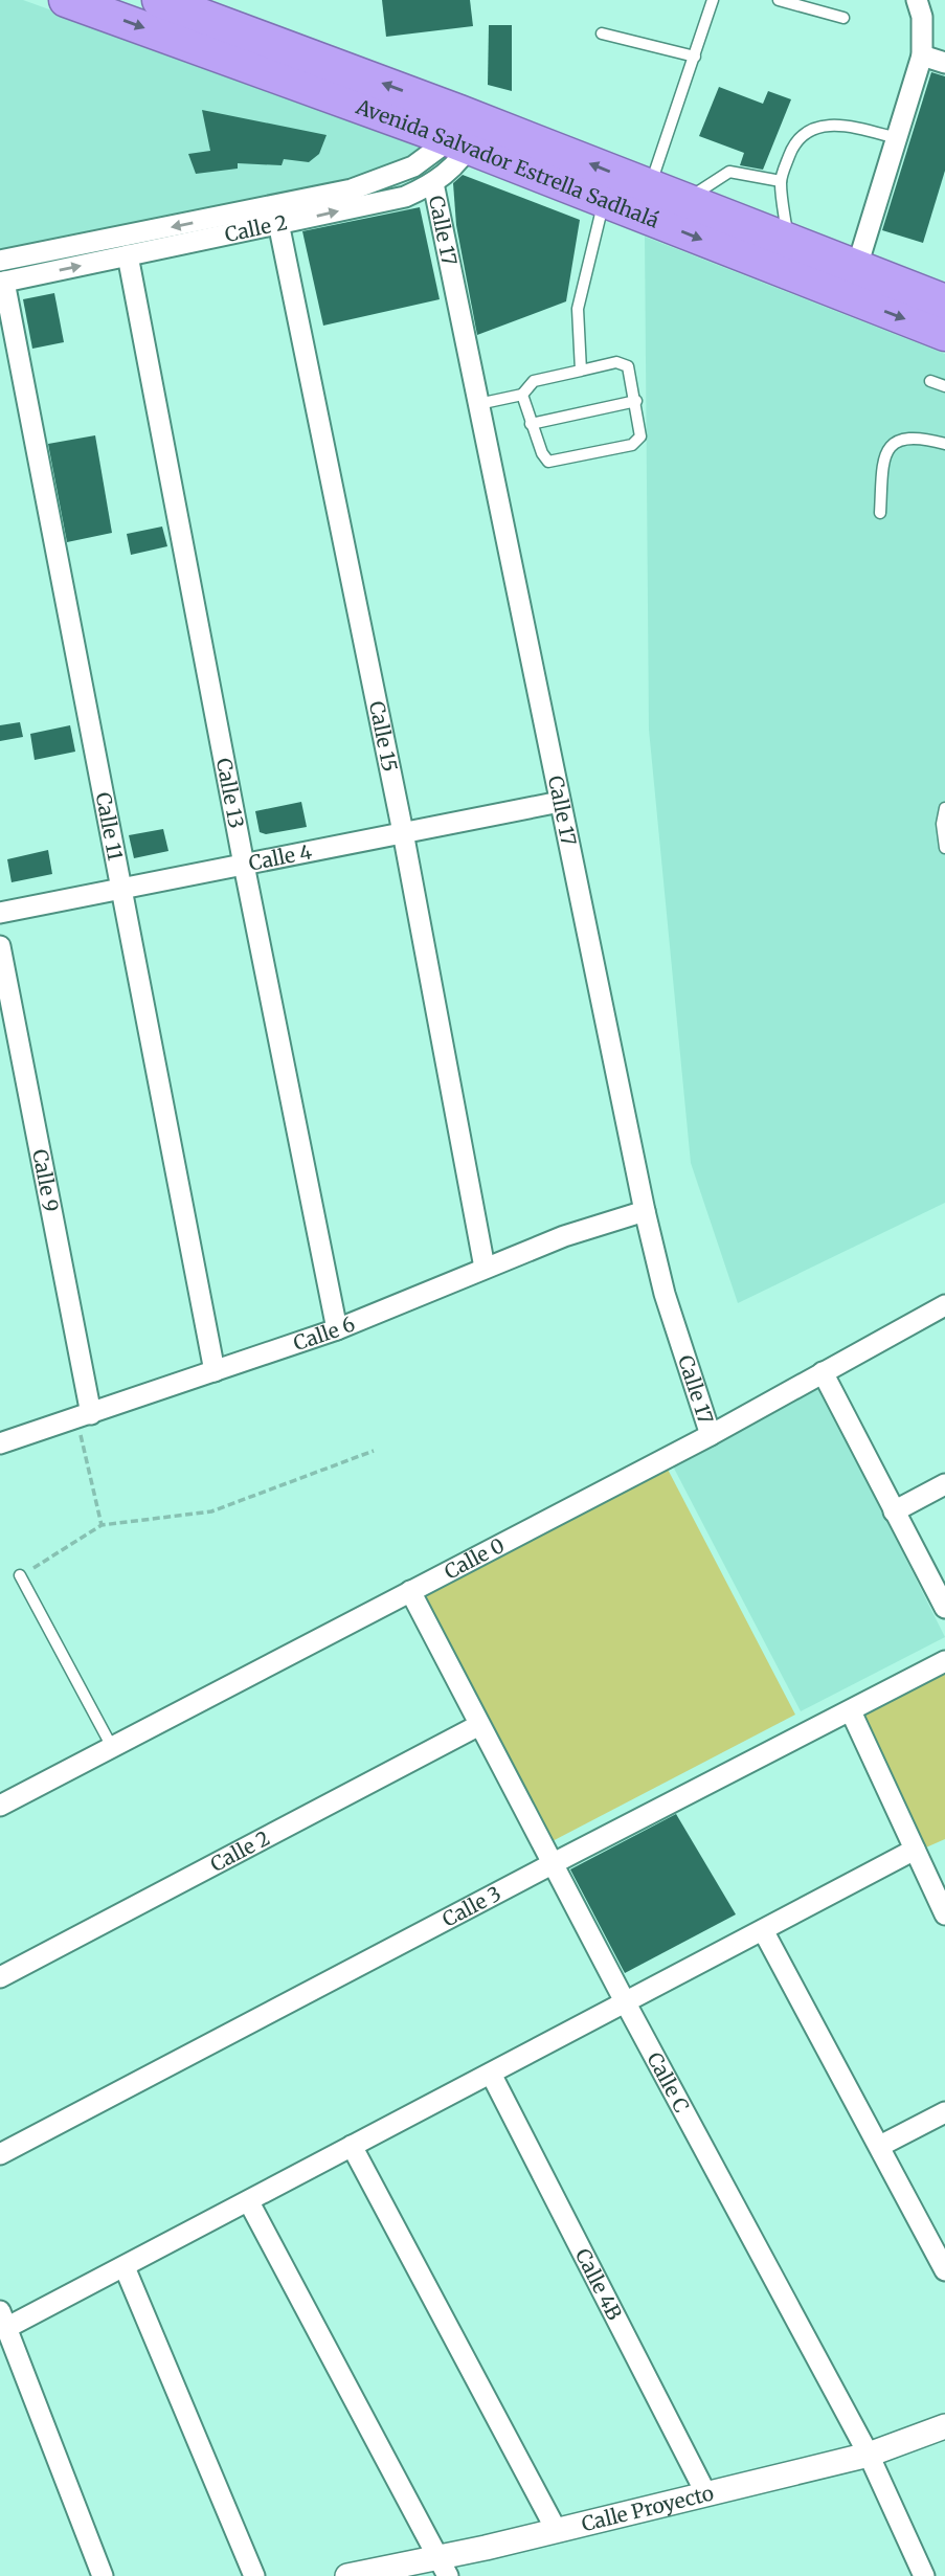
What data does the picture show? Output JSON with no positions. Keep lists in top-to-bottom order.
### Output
{
  "streets": {
    "highway": ["Avenida Salvador Estrella Sadhalá"],
    "street": [
      "Calle 2",
      "Calle 17",
      "Calle 15",
      "Calle 13",
      "Calle 11",
      "Calle 4",
      "Calle 9",
      "Calle 6",
      "Calle 0",
      "Calle 3",
      "Calle C",
      "Calle 4B",
      "Calle Proyecto"
    ]
  },
  "crossings": [
    ["Avenida Salvador Estrella Sadhalá", "Calle 2"],
    ["Calle 2", "Calle 17"],
    ["Calle 2", "Calle 15"],
    ["Calle 2", "Calle 13"],
    ["Calle 2", "Calle 11"],
    ["Calle 2", "Calle C"],
    ["Calle 17", "Calle 4"],
    ["Calle 17", "Calle 6"],
    ["Calle 17", "Calle 0"],
    ["Calle 15", "Calle 4"],
    ["Calle 15", "Calle 6"],
    ["Calle 13", "Calle 4"],
    ["Calle 13", "Calle 6"],
    ["Calle 11", "Calle 4"],
    ["Calle 11", "Calle 6"],
    ["Calle 9", "Calle 6"],
    ["Calle 0", "Calle C"],
    ["Calle 3", "Calle C"],
    ["Calle C", "Calle Proyecto"],
    ["Calle 4B", "Calle Proyecto"]
  ]
}
